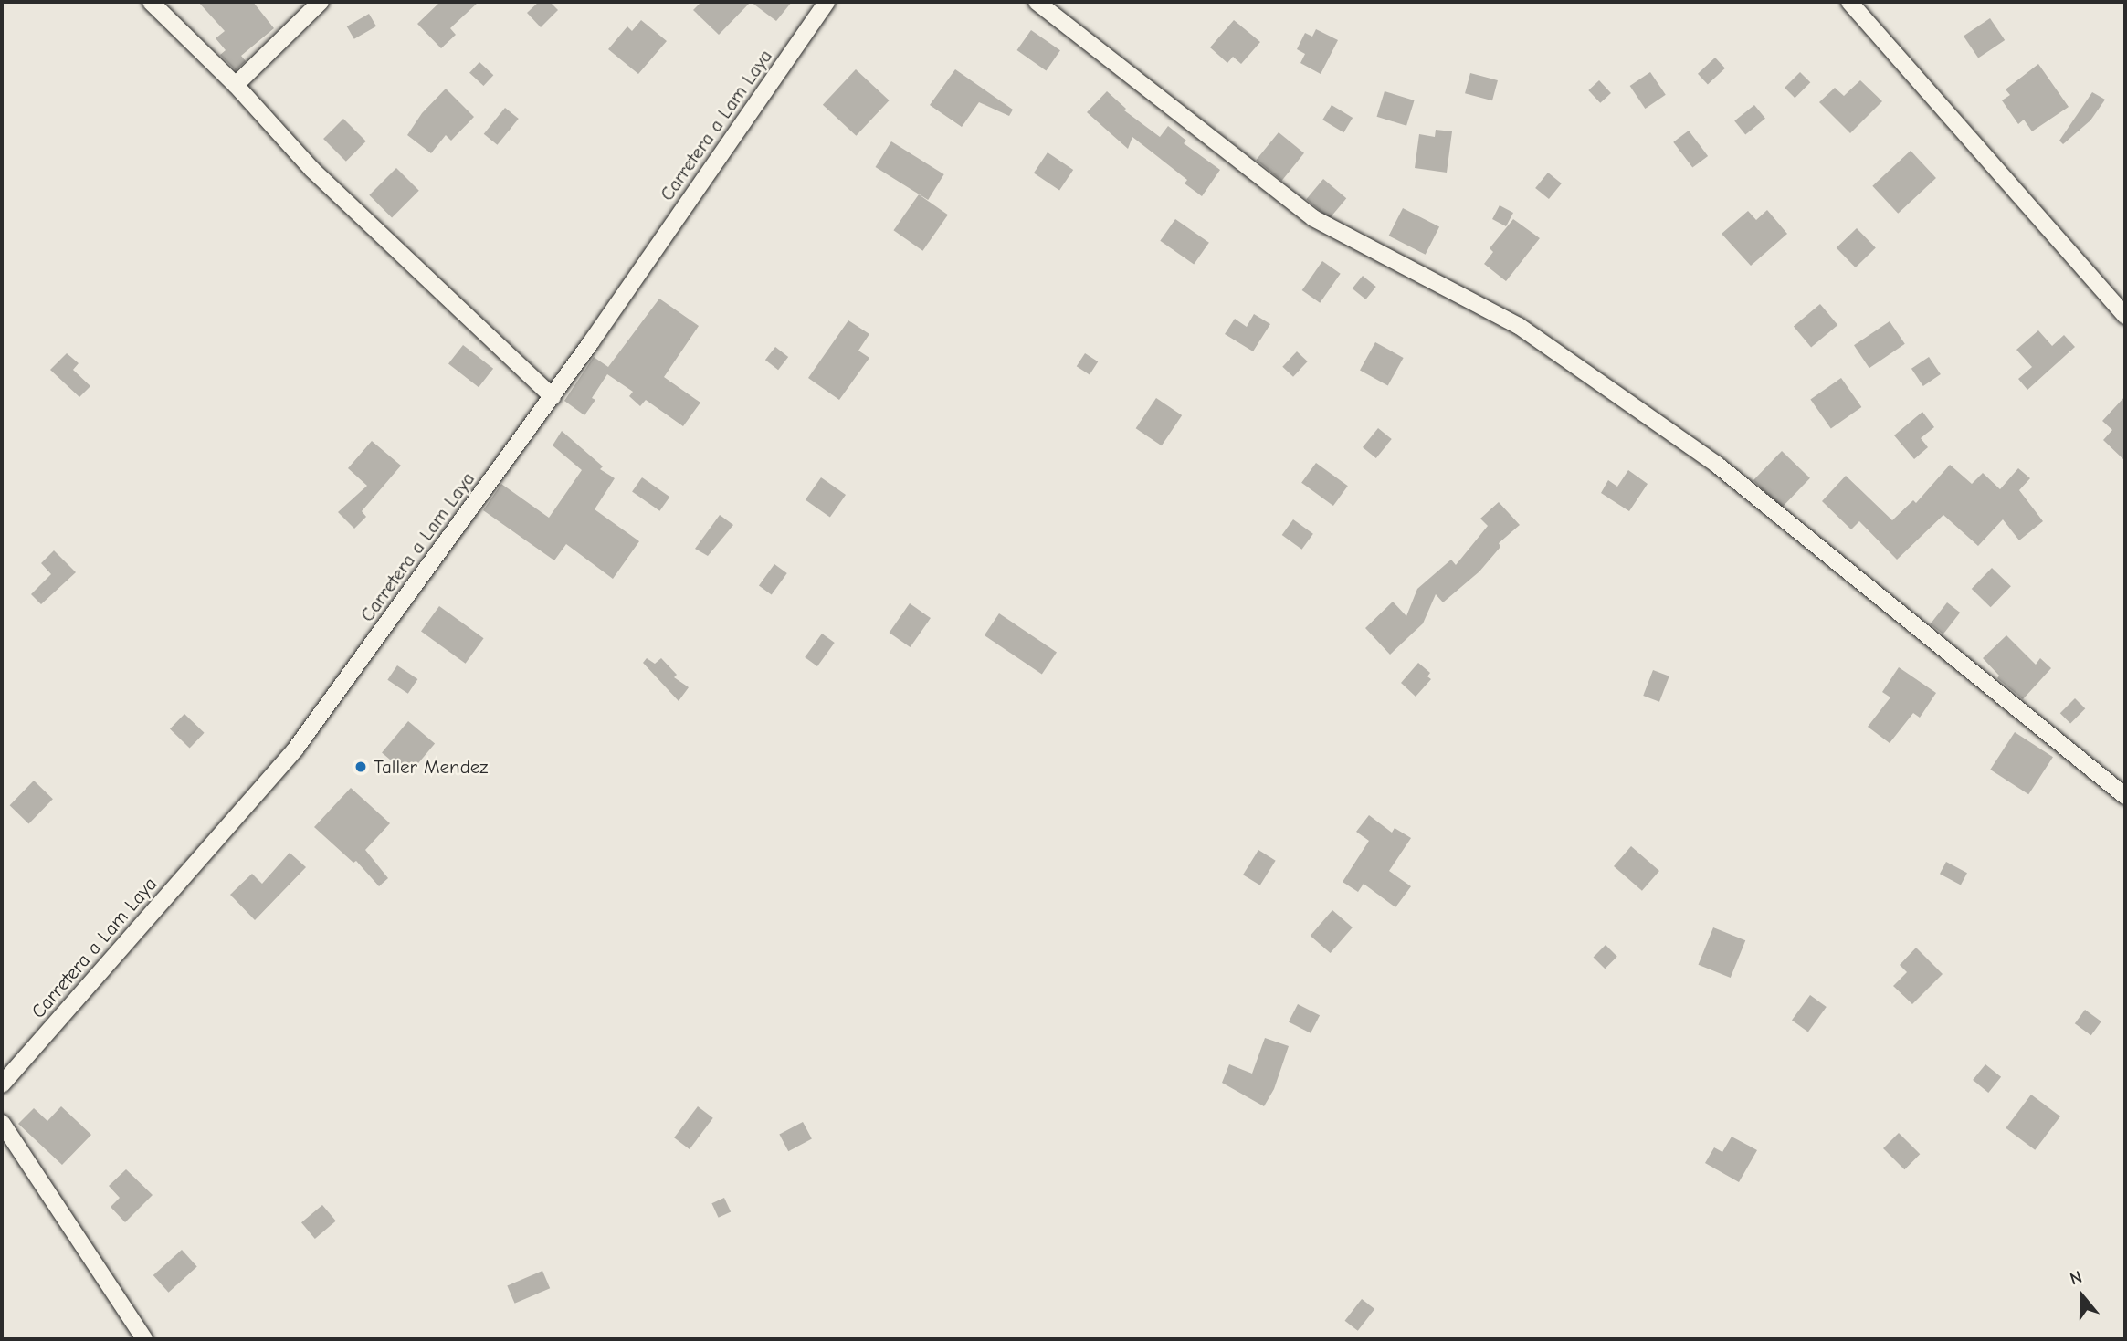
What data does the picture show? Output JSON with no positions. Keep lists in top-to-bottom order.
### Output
{
  "streets": {
    "street": ["Carretera a Lam Laya"]
  },
  "places": ["Taller Mendez"],
  "north": "top"
}
